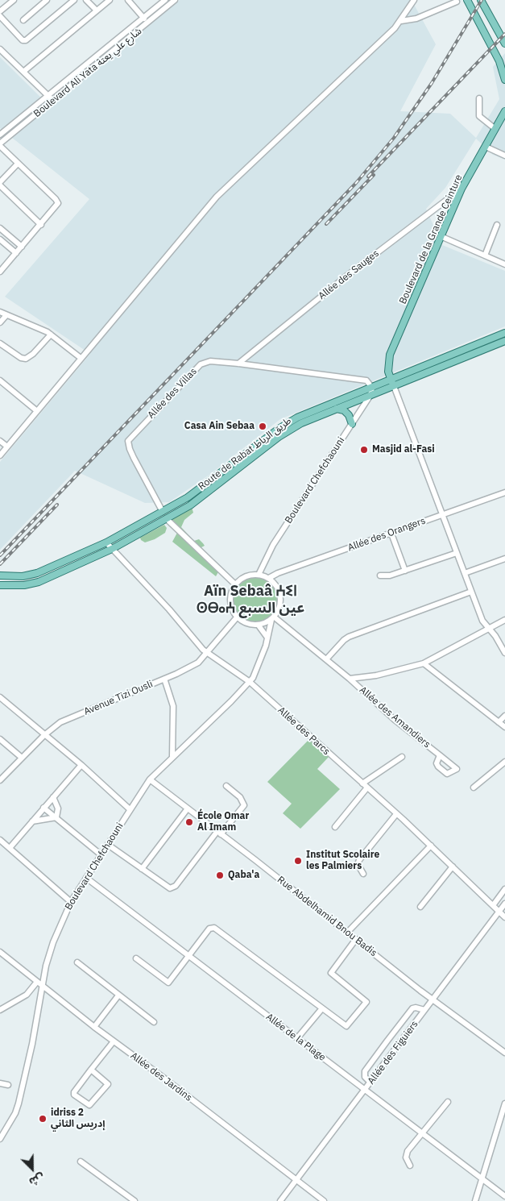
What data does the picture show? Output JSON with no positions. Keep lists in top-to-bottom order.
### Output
{
  "streets": {
    "main road": ["Boulevard de la Grande Ceinture", "Route de Rabat طريق الرباط"],
    "street": [
      "Boulevard Ali Yata شارع علي يعتة",
      "Allée des Sauges",
      "Allée des Villas",
      "Boulevard Chefchaouni",
      "Allée des Orangers",
      "Avenue Tizi Ousli",
      "Allée des Amandiers",
      "Allée des Parcs",
      "Rue Abdelhamid Bnou Badis",
      "Allée de la Plage",
      "Allée des Figuiers",
      "Allée des Jardins"
    ]
  },
  "crossings": [
    ["Boulevard de la Grande Ceinture", "Allée des Sauges"],
    ["Boulevard de la Grande Ceinture", "Route de Rabat طريق الرباط"],
    ["Allée des Sauges", "Allée des Villas"],
    ["Allée des Villas", "Route de Rabat طريق الرباط"],
    ["Allée des Villas", "Boulevard Chefchaouni"],
    ["Route de Rabat طريق الرباط", "Boulevard Chefchaouni"],
    ["Route de Rabat طريق الرباط", "Allée des Parcs"],
    ["Boulevard Chefchaouni", "Allée des Orangers"],
    ["Boulevard Chefchaouni", "Avenue Tizi Ousli"],
    ["Boulevard Chefchaouni", "Allée des Amandiers"],
    ["Boulevard Chefchaouni", "Allée des Parcs"],
    ["Boulevard Chefchaouni", "Rue Abdelhamid Bnou Badis"],
    ["Boulevard Chefchaouni", "Allée de la Plage"],
    ["Boulevard Chefchaouni", "Allée des Jardins"],
    ["Allée des Orangers", "Avenue Tizi Ousli"],
    ["Allée des Orangers", "Allée des Amandiers"],
    ["Avenue Tizi Ousli", "Allée des Amandiers"],
    ["Avenue Tizi Ousli", "Allée des Parcs"],
    ["Allée des Parcs", "Allée des Figuiers"],
    ["Rue Abdelhamid Bnou Badis", "Allée des Figuiers"],
    ["Allée de la Plage", "Allée des Figuiers"],
    ["Allée des Figuiers", "Allée des Jardins"]
  ],
  "districts": ["Aïn Sebaâ ⵄⵉⵏ ⵙⴱⴰⵄ عين السبع"],
  "places": [
    "Casa Ain Sebaa",
    "Masjid al-Fasi",
    "École Omar Al Imam",
    "Institut Scolaire les Palmiers",
    "Qaba'a",
    "idriss 2 إدريس الثاني"
  ],
  "north": "bottom right"
}
